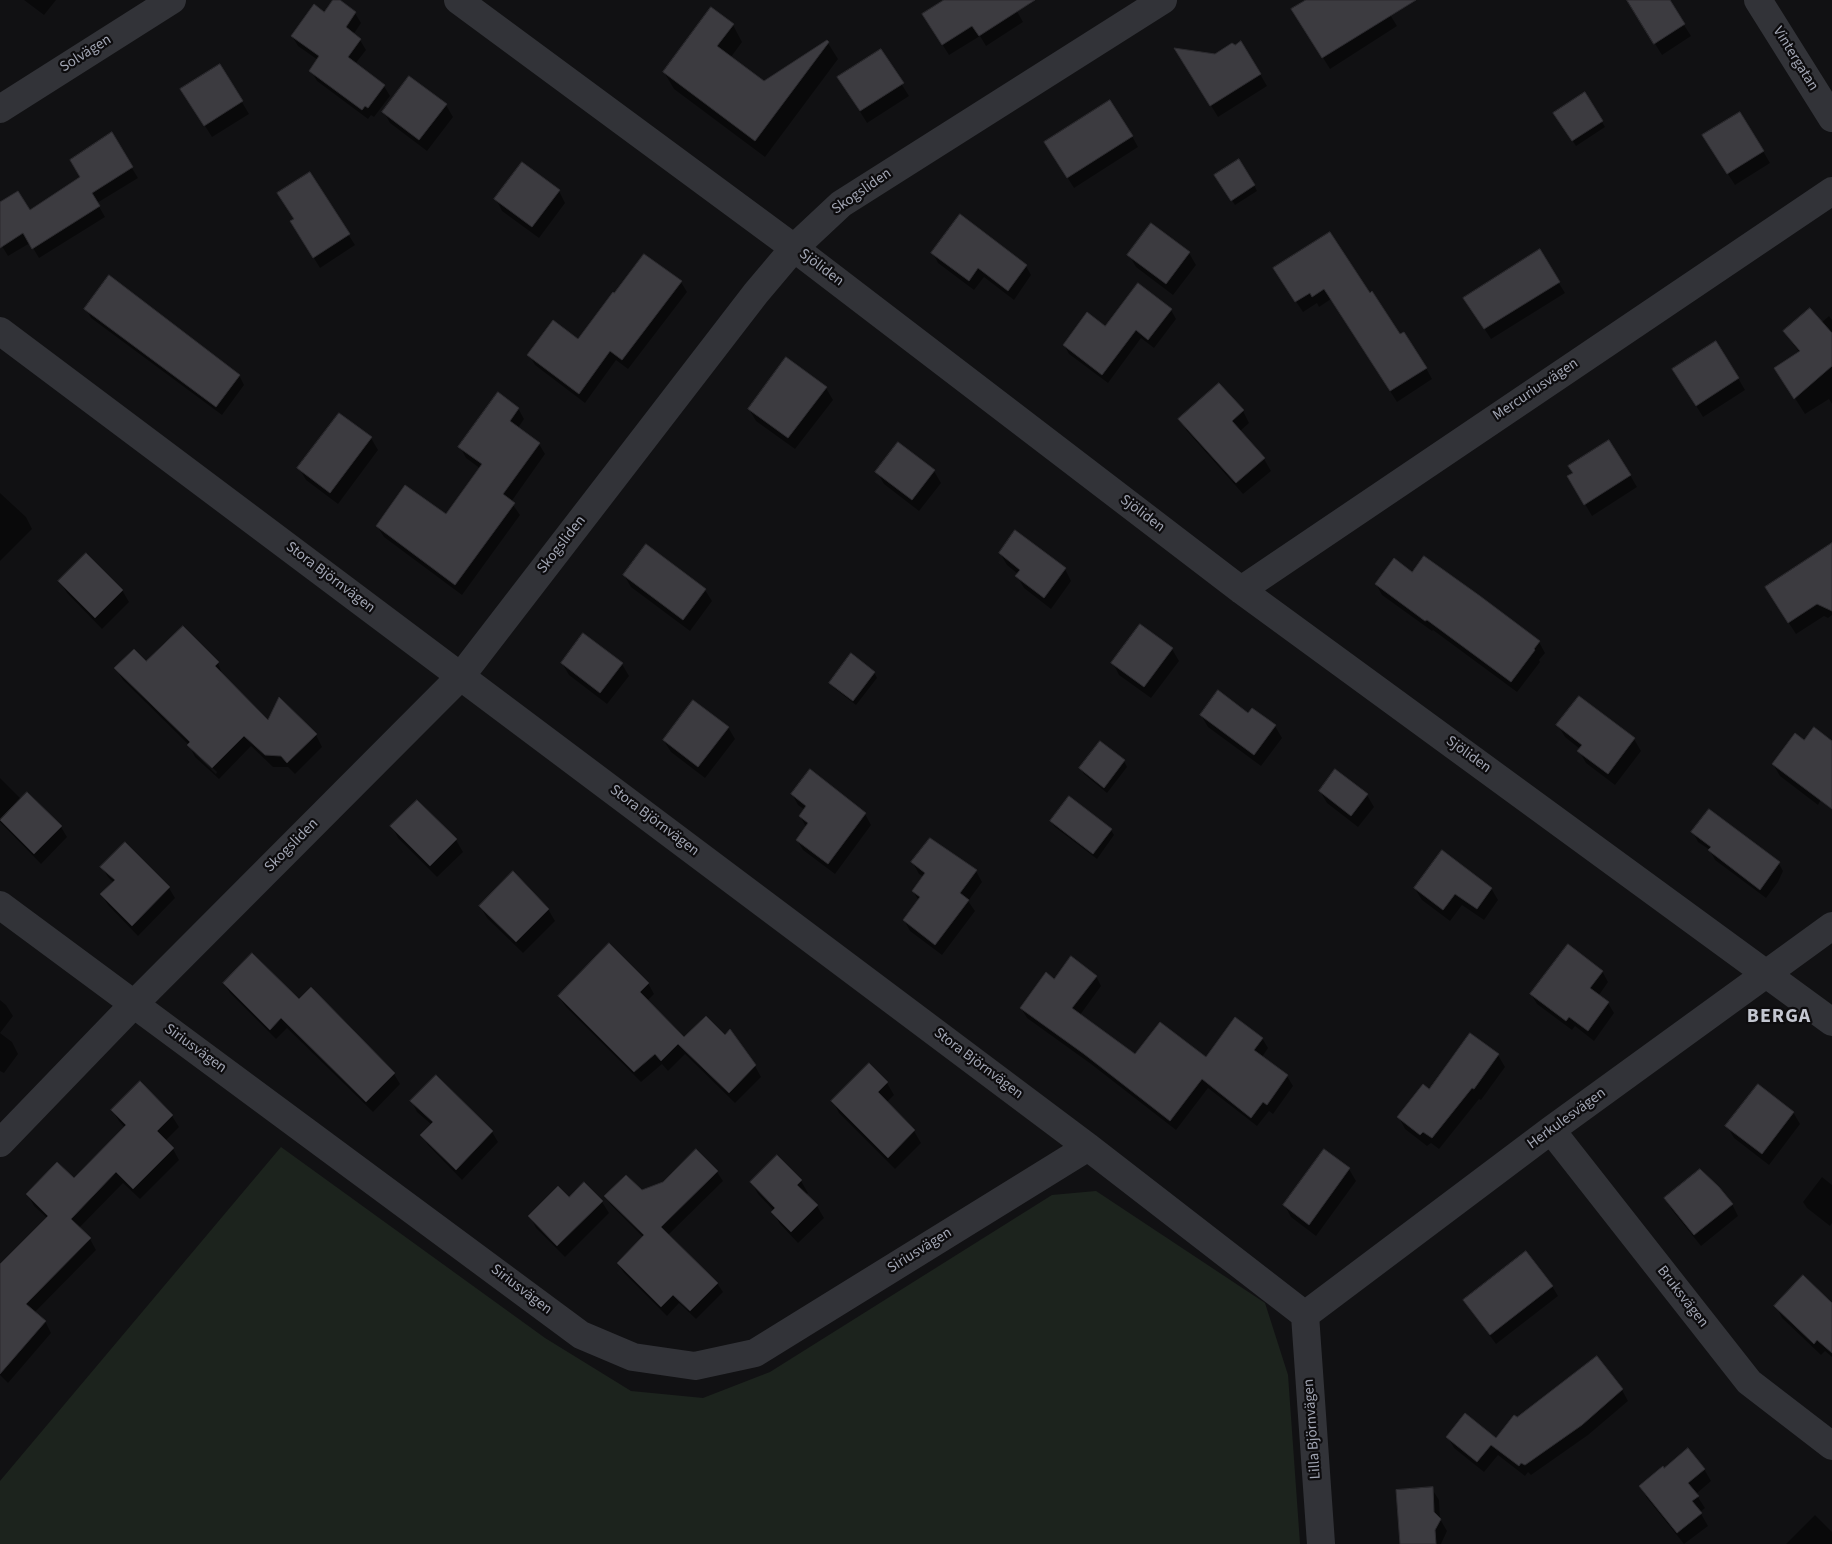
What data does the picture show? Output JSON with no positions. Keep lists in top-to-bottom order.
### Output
{
  "streets": {
    "street": [
      "Solvägen",
      "Vintergatan",
      "Skogsliden",
      "Sjöliden",
      "Mercuriusvägen",
      "Stora Björnvägen",
      "Siriusvägen",
      "Herkulesvägen",
      "Bruksvägen",
      "Lilla Björnvägen"
    ]
  },
  "crossings": [
    ["Skogsliden", "Sjöliden"],
    ["Skogsliden", "Stora Björnvägen"],
    ["Skogsliden", "Siriusvägen"],
    ["Sjöliden", "Mercuriusvägen"],
    ["Sjöliden", "Herkulesvägen"],
    ["Stora Björnvägen", "Siriusvägen"],
    ["Stora Björnvägen", "Herkulesvägen"],
    ["Stora Björnvägen", "Lilla Björnvägen"],
    ["Herkulesvägen", "Bruksvägen"],
    ["Herkulesvägen", "Lilla Björnvägen"]
  ],
  "districts": ["BERGA"]
}
